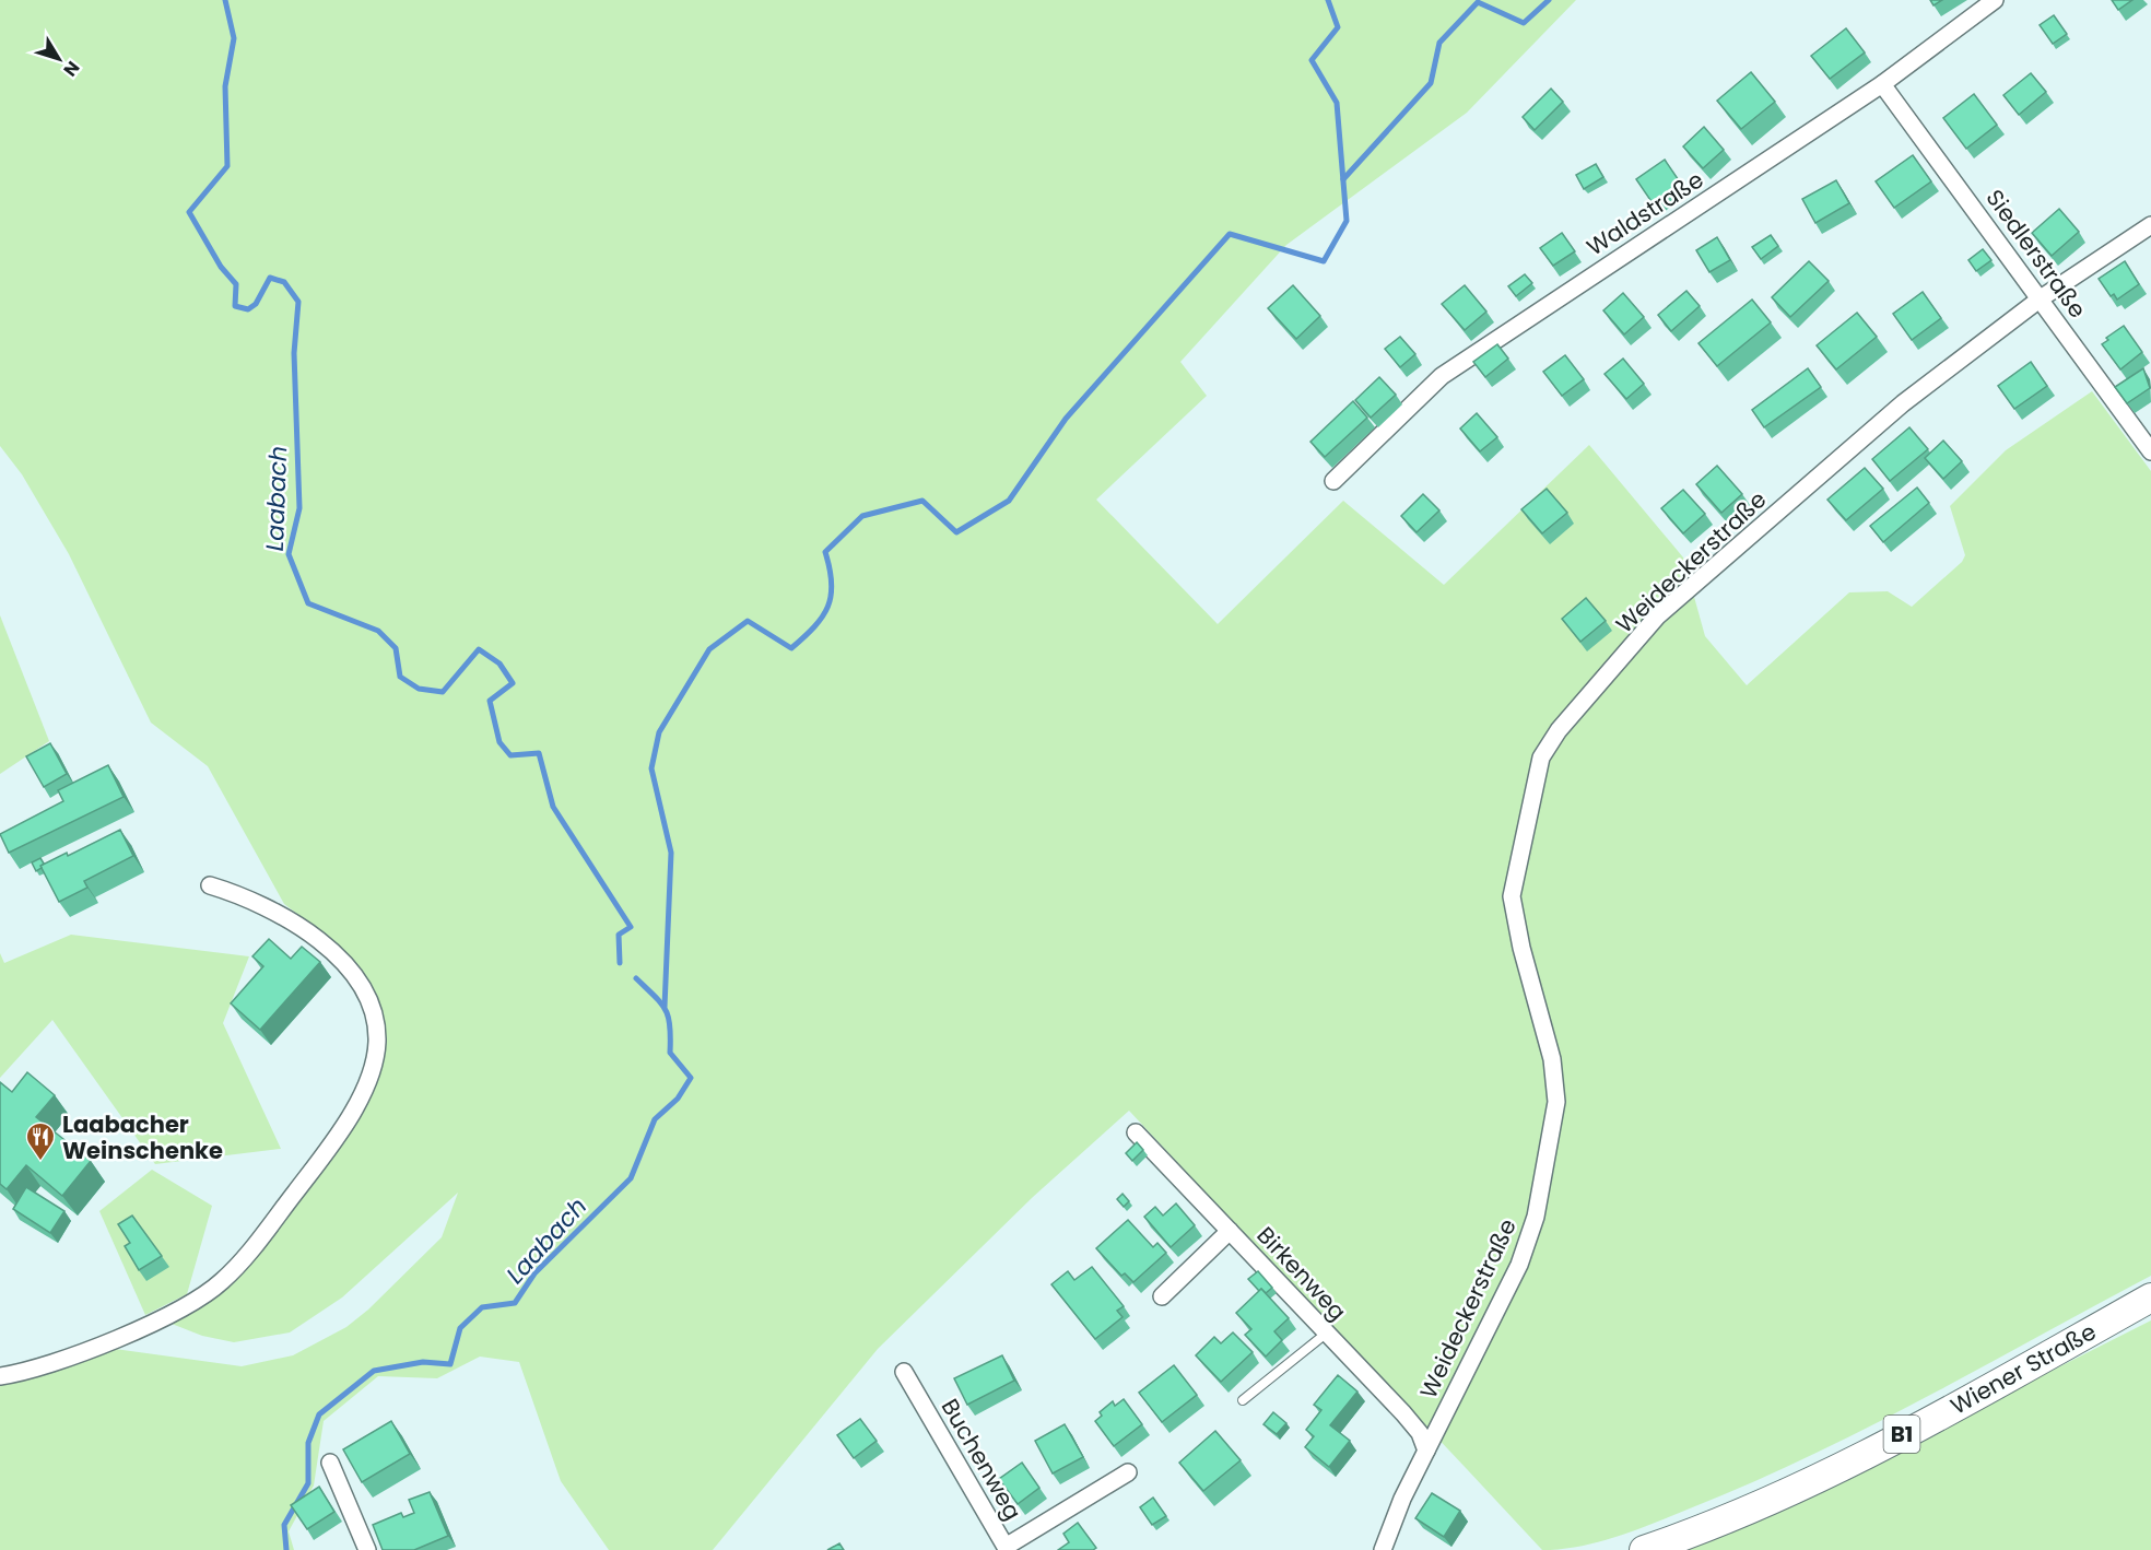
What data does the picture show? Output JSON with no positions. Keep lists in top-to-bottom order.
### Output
{
  "streets": {
    "main road": ["Wiener Straße", "B1"],
    "street": [
      "Waldstraße",
      "Siedlerstraße",
      "Weideckerstraße",
      "Birkenweg",
      "Buchenweg"
    ]
  },
  "crossings": [
    ["Waldstraße", "Siedlerstraße"],
    ["Siedlerstraße", "Weideckerstraße"],
    ["Weideckerstraße", "Birkenweg"]
  ],
  "water": ["Laabach"],
  "places": {
    "restaurant": ["Laabacher Weinschenke"]
  },
  "north": "bottom right"
}
